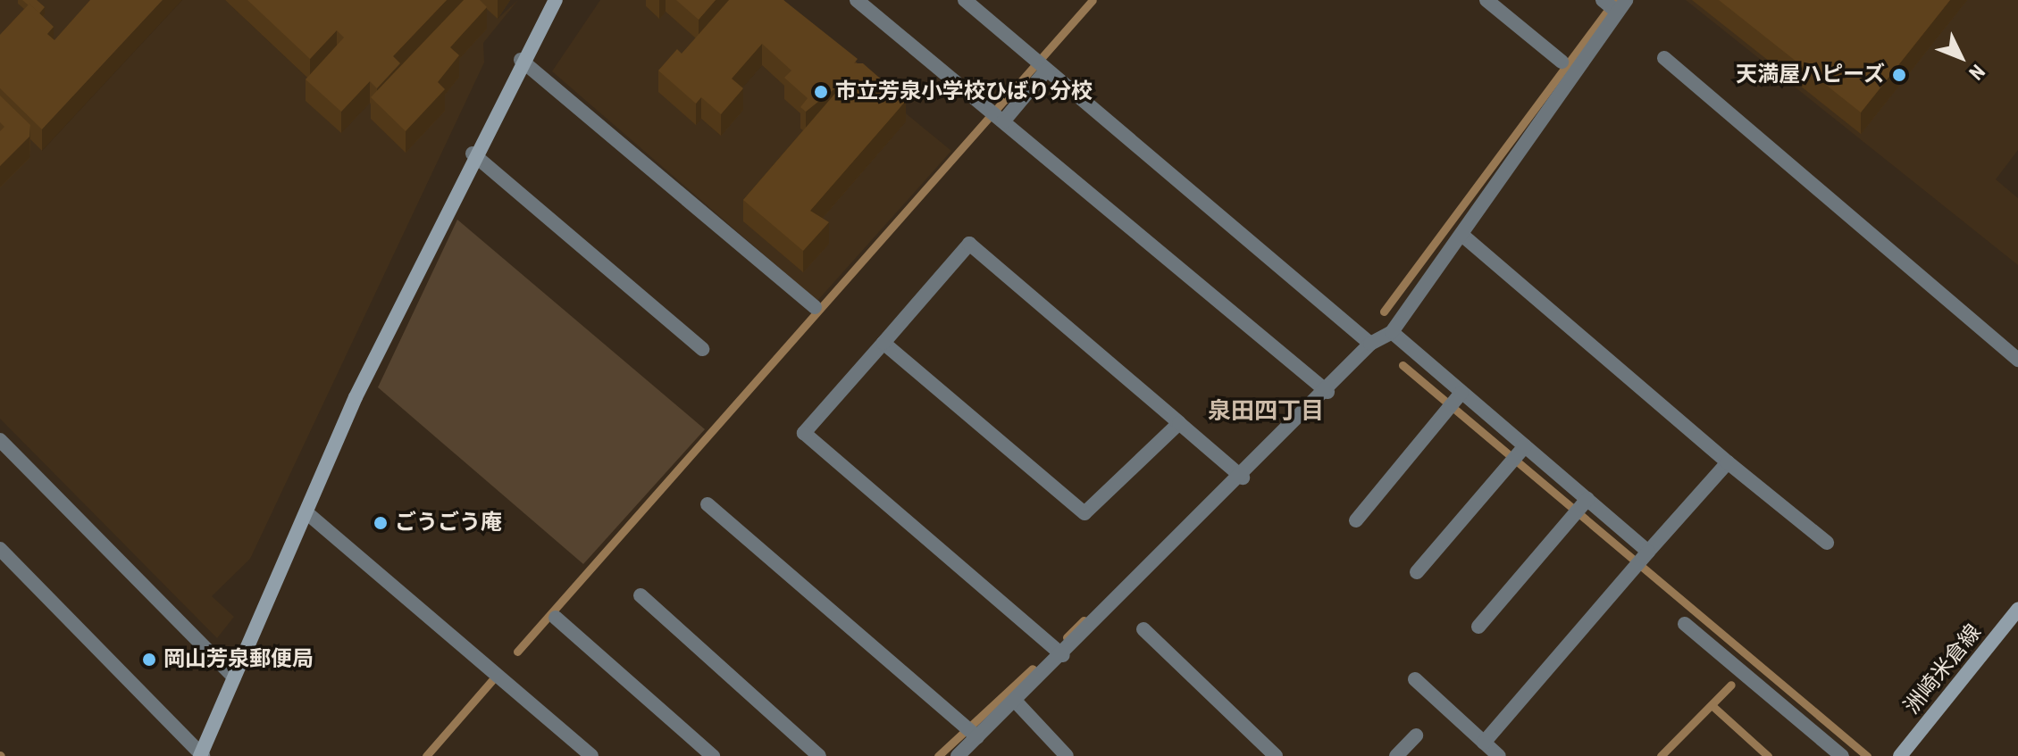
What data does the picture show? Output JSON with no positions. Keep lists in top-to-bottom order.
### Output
{
  "streets": {
    "street": ["洲崎米倉線"]
  },
  "districts": ["泉田四丁目"],
  "places": [
    "天満屋ハピーズ",
    "市立芳泉小学校ひばり分校",
    "ごうごう庵",
    "岡山芳泉郵便局"
  ],
  "north": "bottom right"
}
